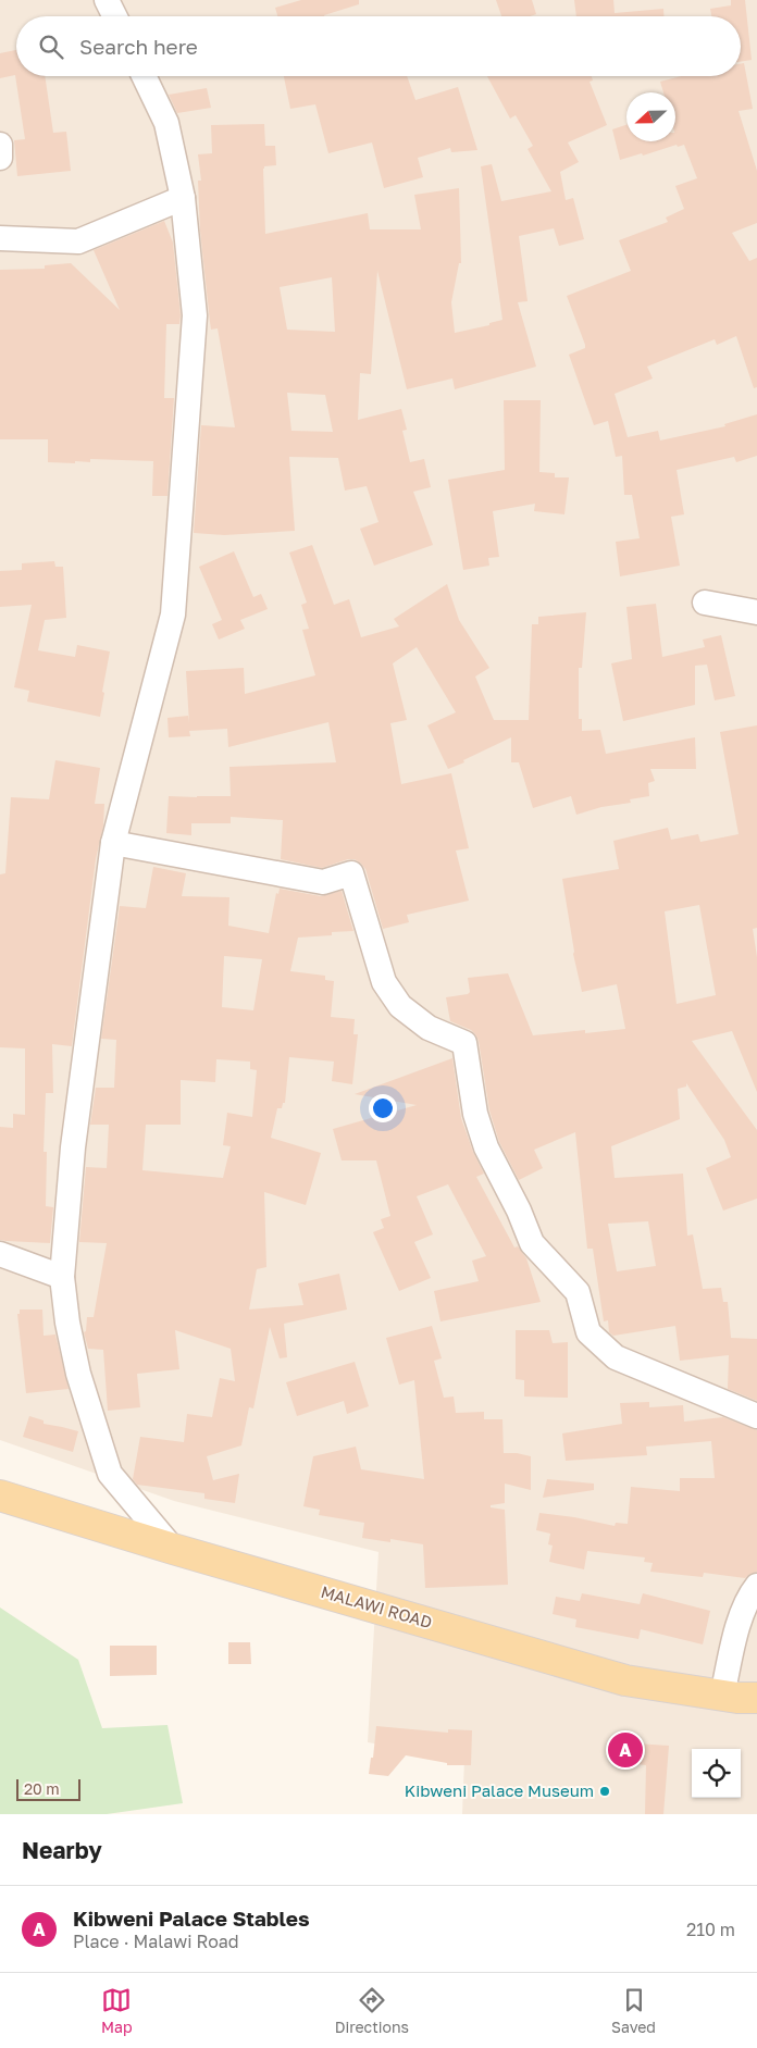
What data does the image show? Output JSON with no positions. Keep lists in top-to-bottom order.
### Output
{
  "streets": {
    "main road": ["MALAWI ROAD"]
  },
  "places": ["Kibweni Palace Museum"],
  "scale_bar": "20 m",
  "north": "left",
  "page": {
    "search": "Search here",
    "pins": "A",
    "scale": "20 m",
    "heading": "Nearby",
    "list": [
      {
        "mark": "A",
        "name": "Kibweni Palace Stables",
        "note": "Place · Malawi Road",
        "value": "210 m"
      }
    ],
    "nav": ["Map", "Directions", "Saved"]
  }
}
